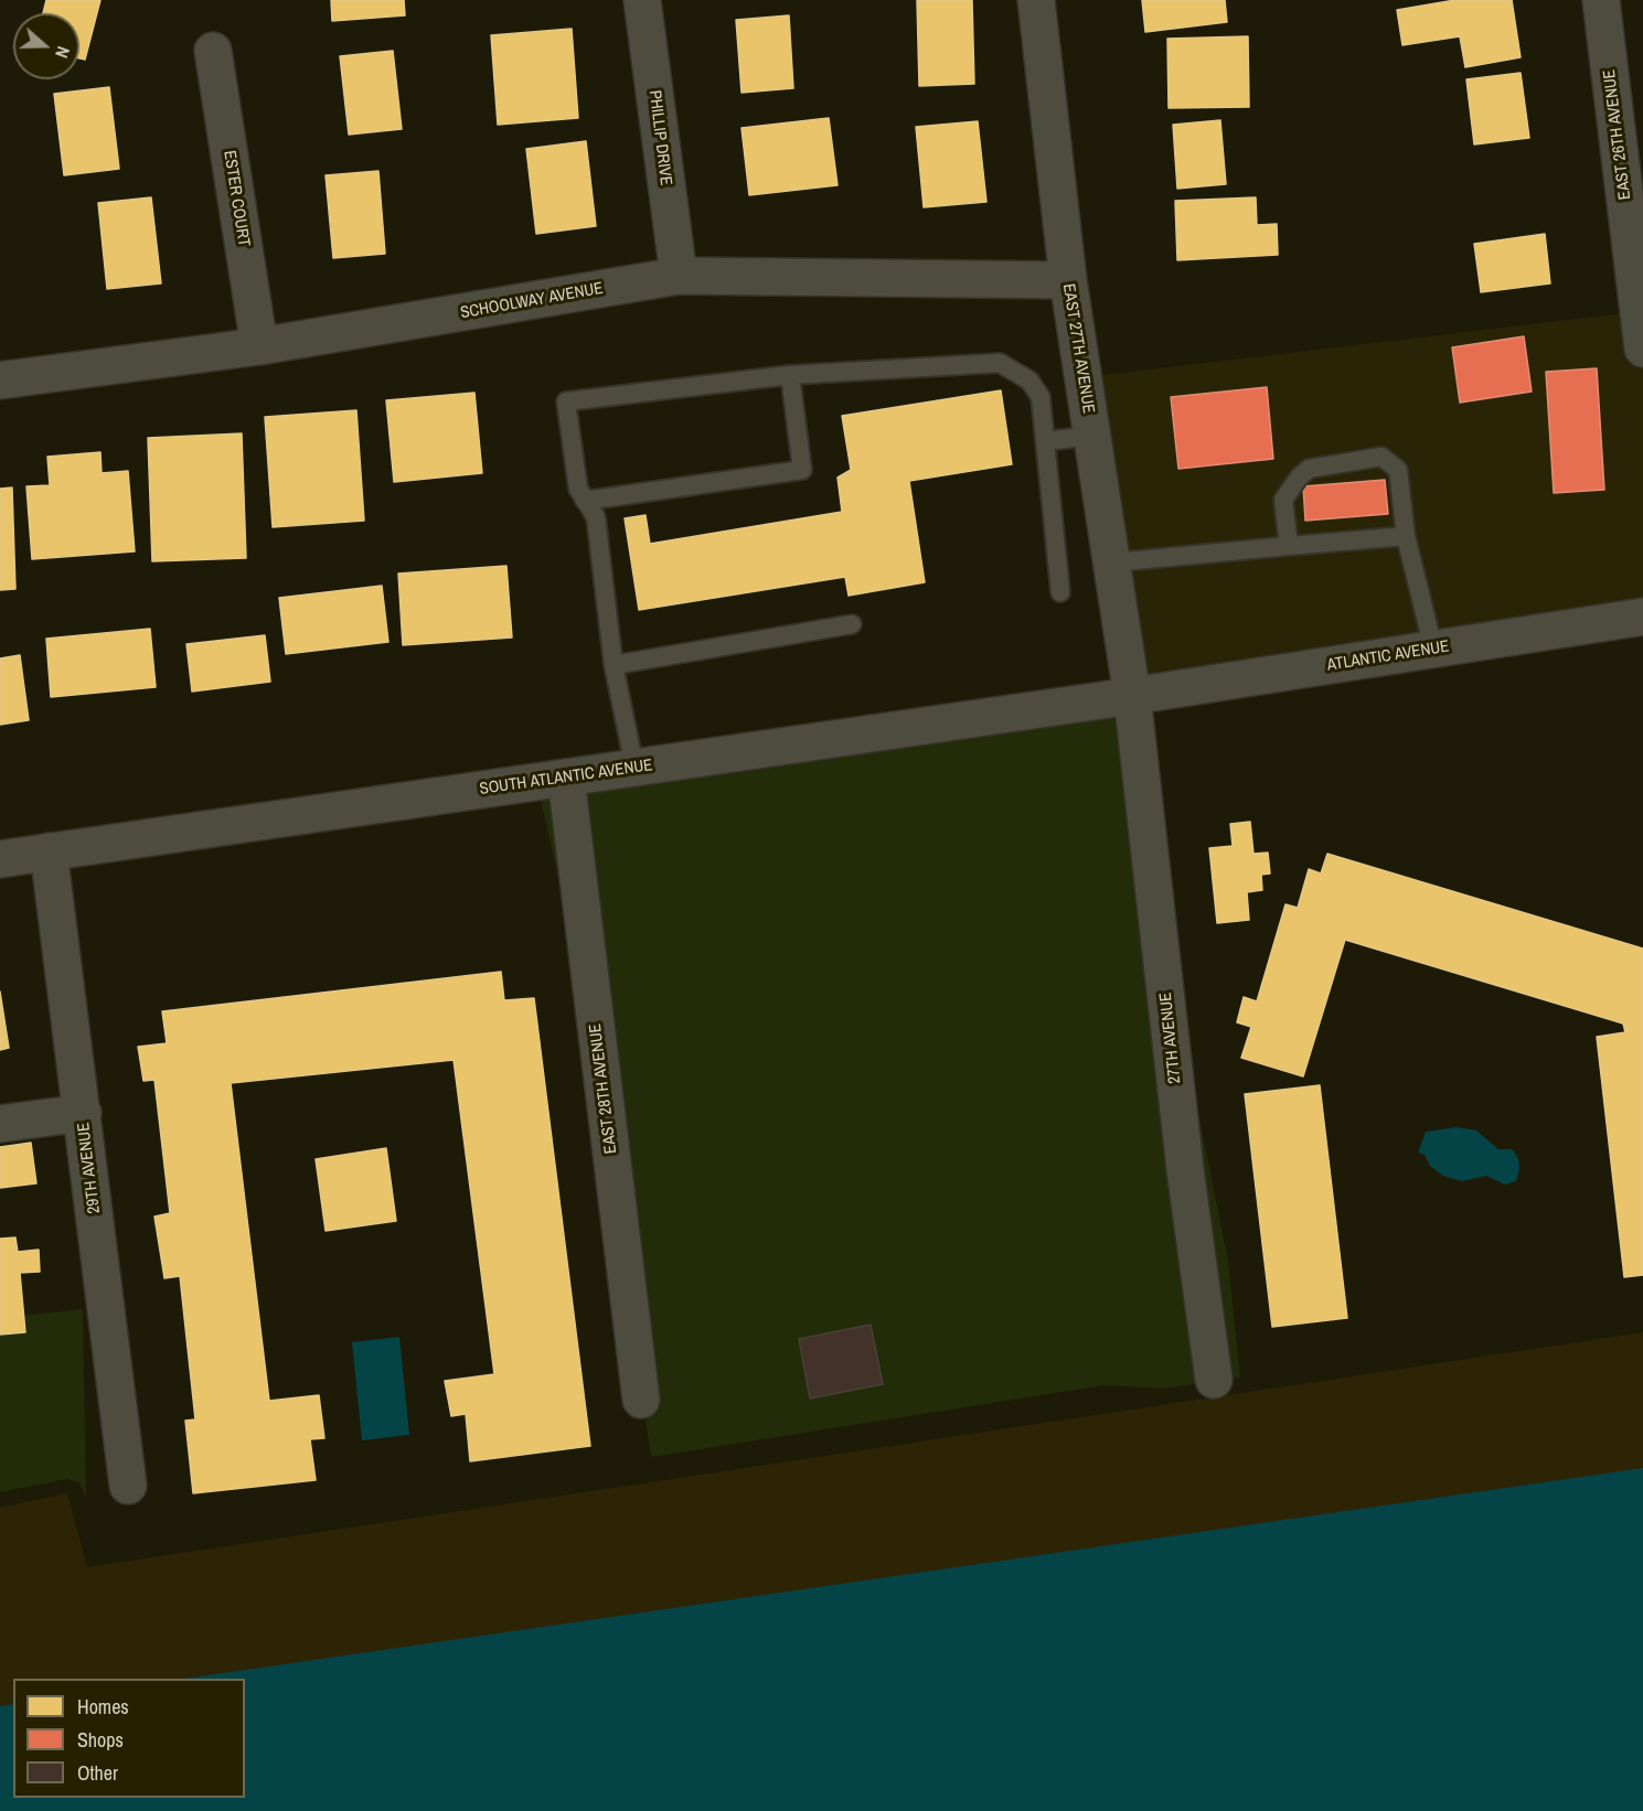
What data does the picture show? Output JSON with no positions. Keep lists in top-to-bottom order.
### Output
{
  "streets": {
    "street": [
      "EAST 26TH AVENUE",
      "PHILLIP DRIVE",
      "ESTER COURT",
      "SCHOOLWAY AVENUE",
      "EAST 27TH AVENUE",
      "ATLANTIC AVENUE",
      "SOUTH ATLANTIC AVENUE",
      "27TH AVENUE",
      "EAST 28TH AVENUE",
      "29TH AVENUE"
    ]
  },
  "crossings": [
    ["PHILLIP DRIVE", "SCHOOLWAY AVENUE"],
    ["ESTER COURT", "SCHOOLWAY AVENUE"],
    ["SCHOOLWAY AVENUE", "EAST 27TH AVENUE"],
    ["EAST 27TH AVENUE", "ATLANTIC AVENUE"],
    ["EAST 27TH AVENUE", "SOUTH ATLANTIC AVENUE"],
    ["EAST 27TH AVENUE", "27TH AVENUE"],
    ["ATLANTIC AVENUE", "SOUTH ATLANTIC AVENUE"],
    ["ATLANTIC AVENUE", "27TH AVENUE"],
    ["SOUTH ATLANTIC AVENUE", "27TH AVENUE"],
    ["SOUTH ATLANTIC AVENUE", "EAST 28TH AVENUE"],
    ["SOUTH ATLANTIC AVENUE", "29TH AVENUE"]
  ],
  "legend": ["Homes", "Shops", "Other"],
  "north": "right"
}
